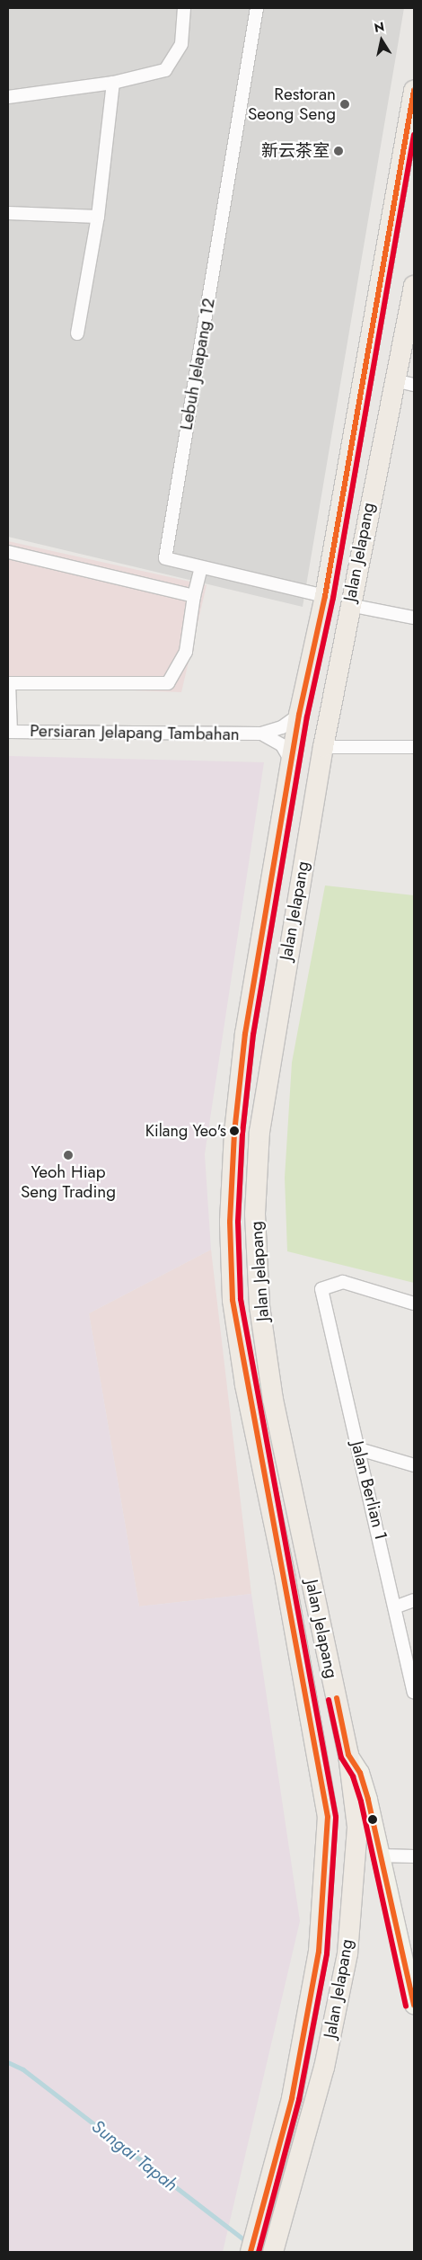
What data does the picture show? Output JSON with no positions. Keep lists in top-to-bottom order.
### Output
{
  "streets": {
    "main road": ["Jalan Jelapang"],
    "street": ["Lebuh Jelapang 12", "Persiaran Jelapang Tambahan", "Jalan Berlian 1"]
  },
  "crossings": [
    ["Lebuh Jelapang 12", "Jalan Jelapang"],
    ["Jalan Jelapang", "Persiaran Jelapang Tambahan"]
  ],
  "water": ["Sungai Tapah"],
  "places": [
    "Restoran Seong Seng",
    "新云茶室",
    "Kilang Yeo's",
    "Yeoh Hiap Seng Trading"
  ],
  "north": "top"
}
